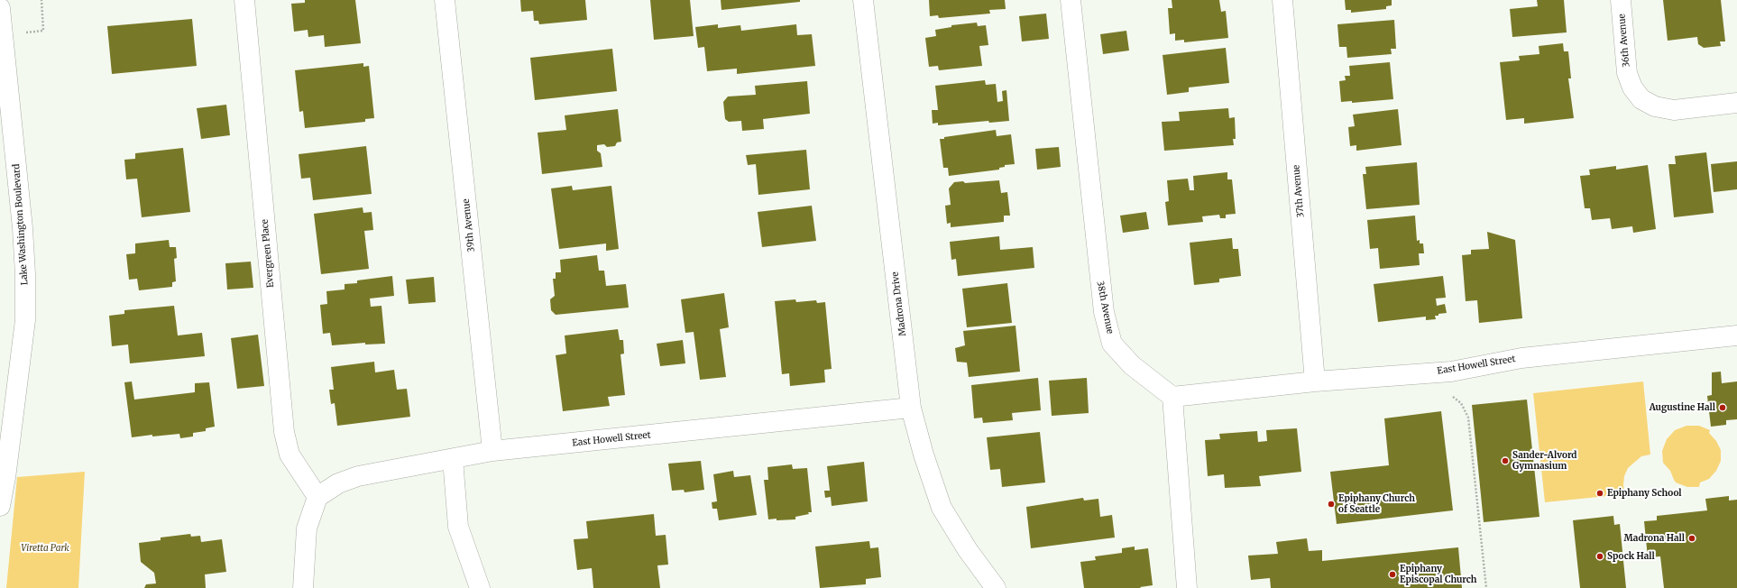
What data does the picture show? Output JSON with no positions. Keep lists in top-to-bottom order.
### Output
{
  "streets": {
    "street": [
      "36th Avenue",
      "37th Avenue",
      "Lake Washington Boulevard",
      "39th Avenue",
      "Evergreen Place",
      "Madrona Drive",
      "38th Avenue",
      "East Howell Street"
    ]
  },
  "crossings": [
    ["37th Avenue", "East Howell Street"],
    ["39th Avenue", "East Howell Street"],
    ["Evergreen Place", "East Howell Street"],
    ["Madrona Drive", "East Howell Street"],
    ["38th Avenue", "East Howell Street"]
  ],
  "parks": ["Viretta Park"],
  "places": [
    "Augustine Hall",
    "Sander-Alvord Gymnasium",
    "Epiphany School",
    "Epiphany Church of Seattle",
    "Madrona Hall",
    "Spock Hall",
    "Epiphany Episcopal Church"
  ]
}
